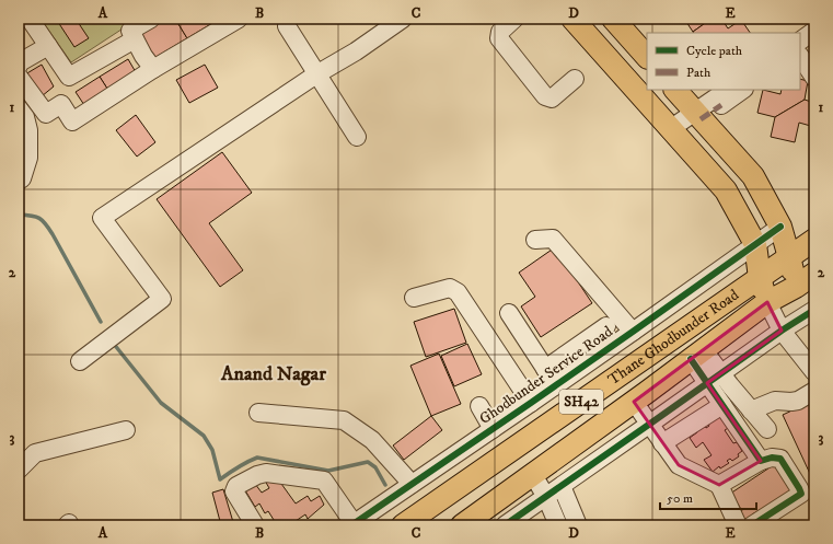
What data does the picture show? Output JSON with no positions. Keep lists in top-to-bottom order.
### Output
{
  "streets": {
    "main road": ["Thane Ghodbunder Road", "SH42"],
    "street": ["Ghodbunder Service Road"]
  },
  "districts": ["Anand Nagar"],
  "legend": ["Cycle path", "Path"],
  "scale_bar": "50 m",
  "grid": {
    "columns": [
      "A",
      "B",
      "C",
      "D",
      "E"
    ],
    "rows": ["1", "2", "3"]
  }
}
